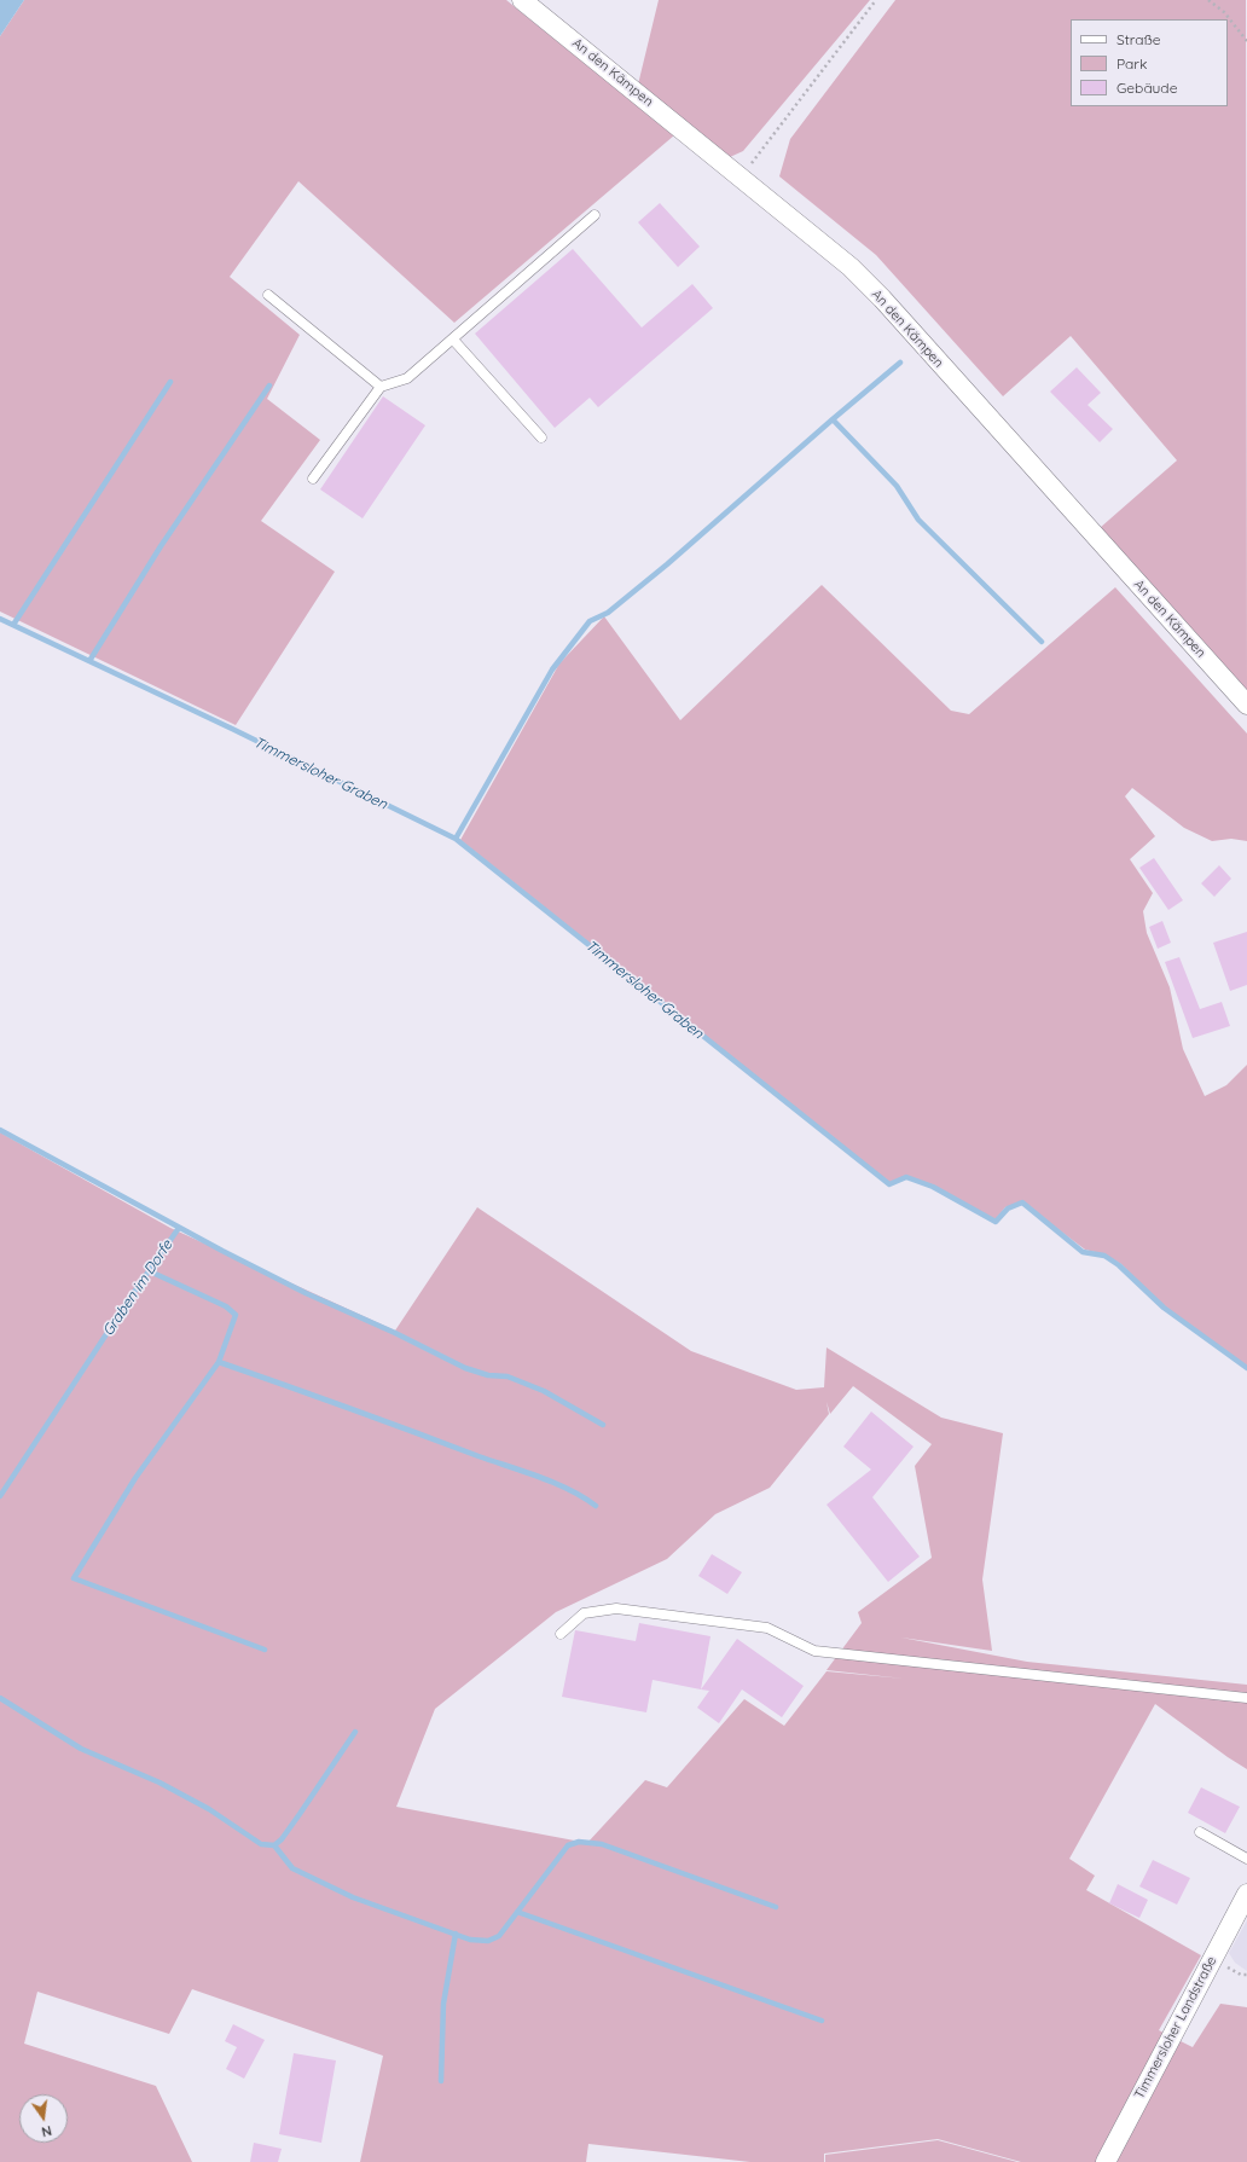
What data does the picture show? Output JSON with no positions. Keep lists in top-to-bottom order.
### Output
{
  "streets": {
    "street": ["An den Kämpen", "Timmersloher Landstraße"]
  },
  "water": ["Timmersloher Graben", "Graben im Dorfe"],
  "legend": ["Straße", "Park", "Gebäude"],
  "north": "bottom"
}
